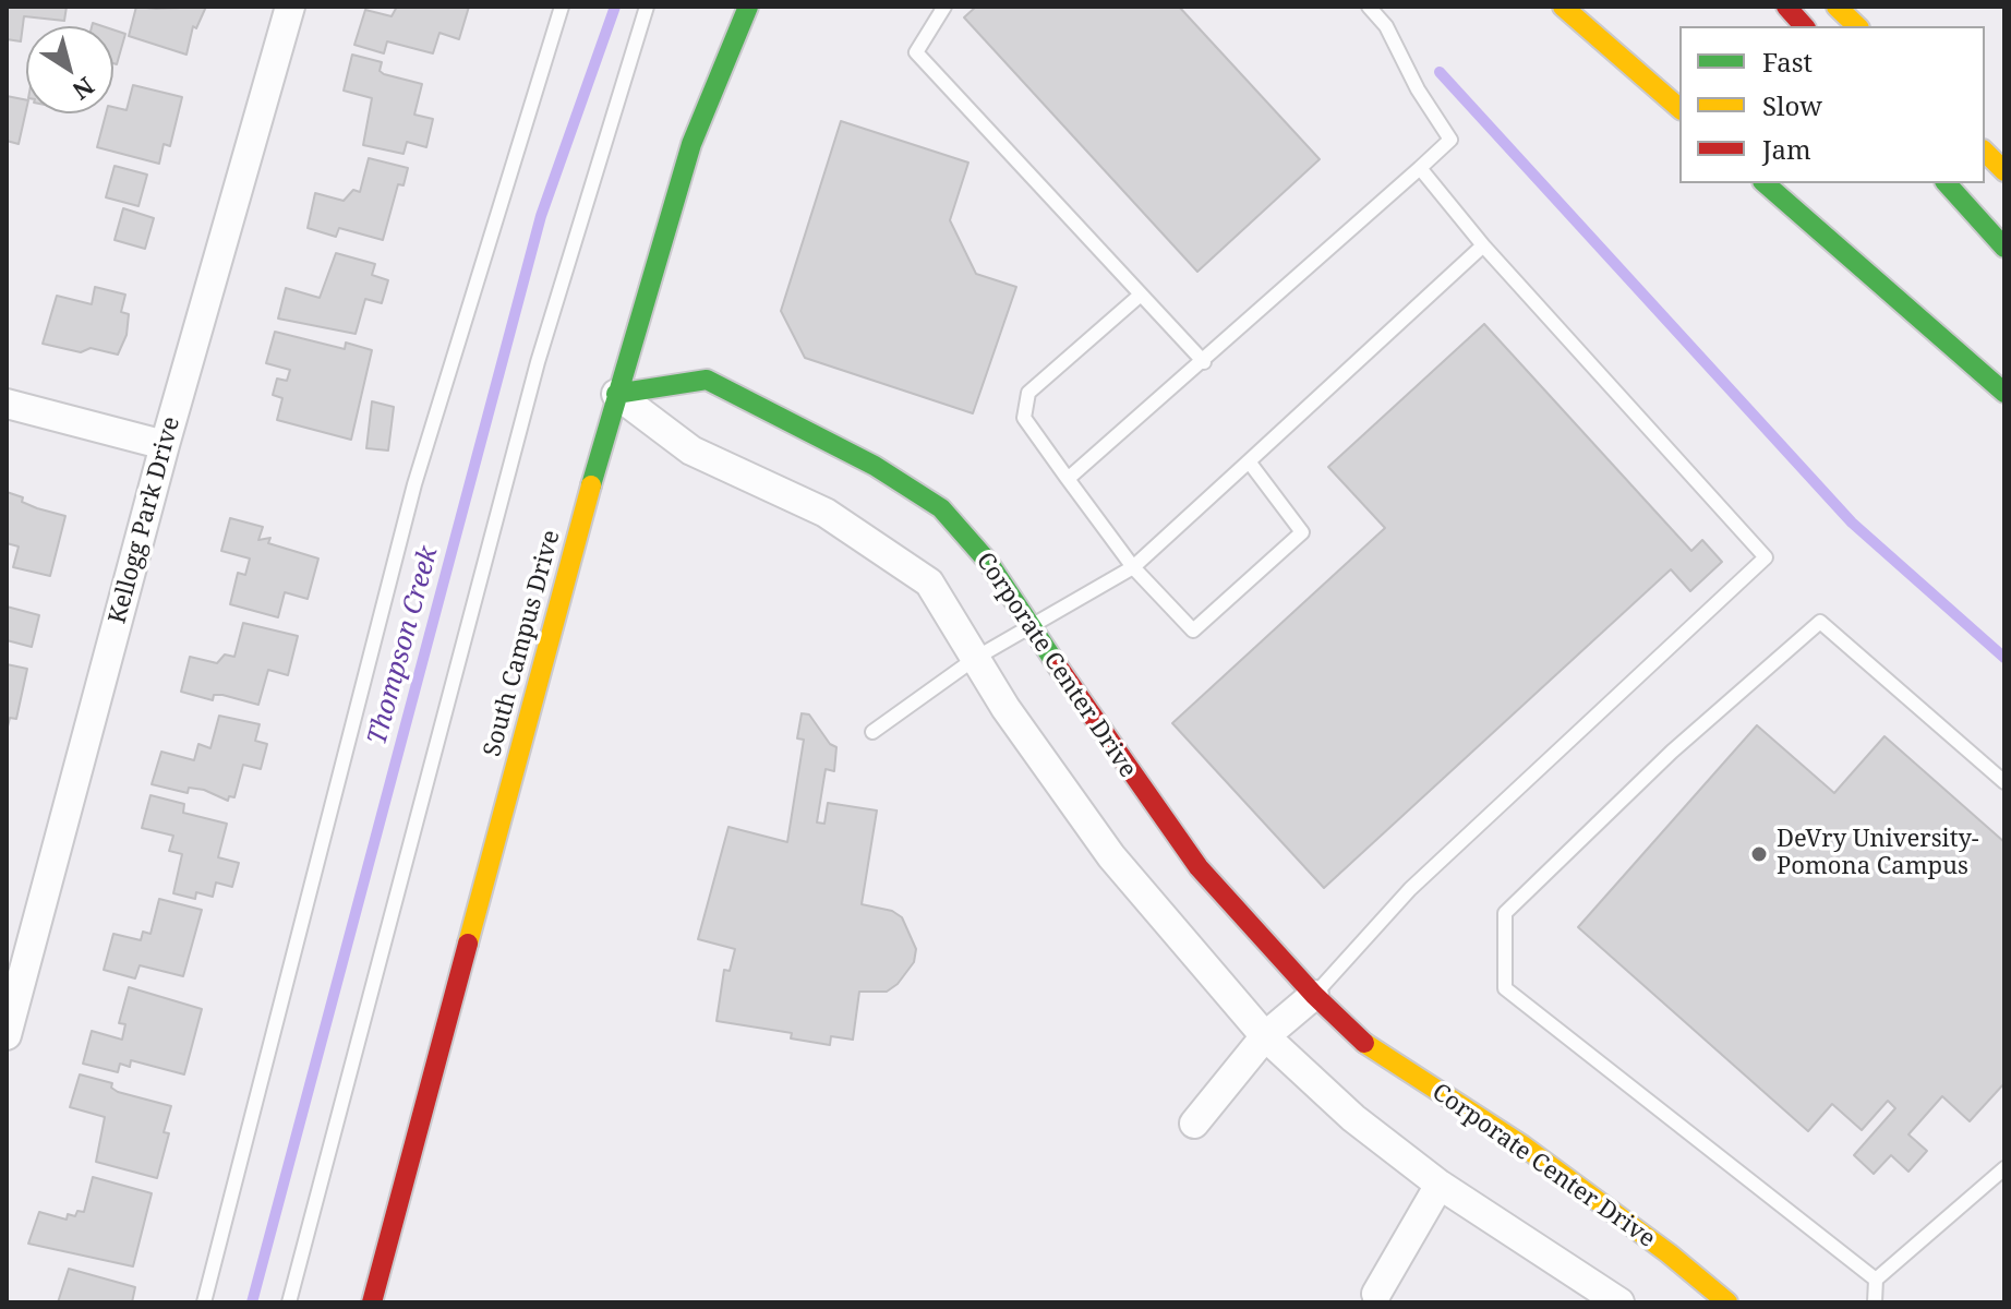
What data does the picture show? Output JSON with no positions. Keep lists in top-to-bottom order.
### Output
{
  "streets": {
    "main road": ["South Campus Drive", "Corporate Center Drive"],
    "street": ["Kellogg Park Drive"]
  },
  "crossings": [
    ["South Campus Drive", "Corporate Center Drive"]
  ],
  "water": ["Thompson Creek"],
  "places": ["DeVry University- Pomona Campus"],
  "legend": ["Fast", "Slow", "Jam"],
  "north": "bottom right"
}
